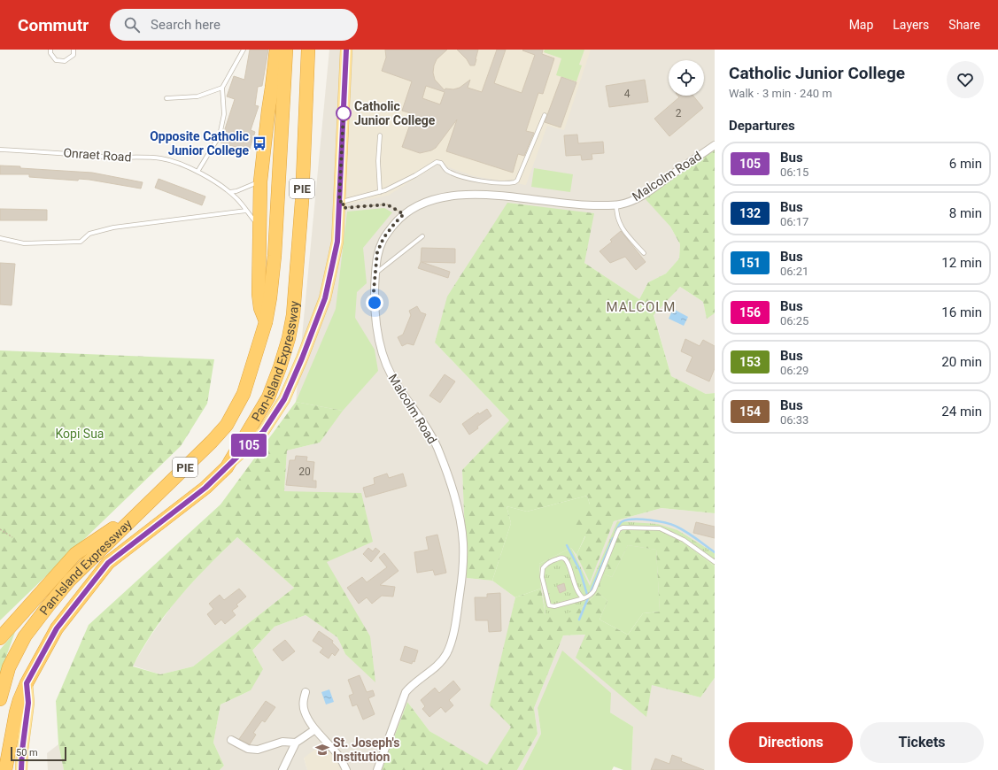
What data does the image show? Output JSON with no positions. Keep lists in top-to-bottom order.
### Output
{
  "streets": {
    "highway": ["PIE", "Pan-Island Expressway"],
    "street": ["Malcolm Road"],
    "lane": ["Onraet Road"]
  },
  "districts": ["MALCOLM"],
  "parks": ["Kopi Sua"],
  "places": {
    "other": ["Catholic Junior College"],
    "bus stop": ["Opposite Catholic Junior College"],
    "school or university": ["St. Joseph's Institution"]
  },
  "lines": ["bus line 105"],
  "house_numbers": ["4", "2", "20"],
  "scale_bar": "50 m",
  "page": {
    "header": "Commutr",
    "search": "Search here",
    "nav": ["Map", "Layers", "Share"],
    "on_map": "105",
    "heading": [
      ["Catholic Junior College", "Walk · 3 min · 240 m"],
      "Departures"
    ],
    "list": [
      {
        "mark": "105",
        "name": "Bus",
        "note": "06:15",
        "value": "6 min"
      },
      {
        "mark": "132",
        "name": "Bus",
        "note": "06:17",
        "value": "8 min"
      },
      {
        "mark": "151",
        "name": "Bus",
        "note": "06:21",
        "value": "12 min"
      },
      {
        "mark": "156",
        "name": "Bus",
        "note": "06:25",
        "value": "16 min"
      },
      {
        "mark": "153",
        "name": "Bus",
        "note": "06:29",
        "value": "20 min"
      },
      {
        "mark": "154",
        "name": "Bus",
        "note": "06:33",
        "value": "24 min"
      }
    ],
    "buttons": ["Directions", "Tickets"],
    "scale": "50 m"
  }
}
